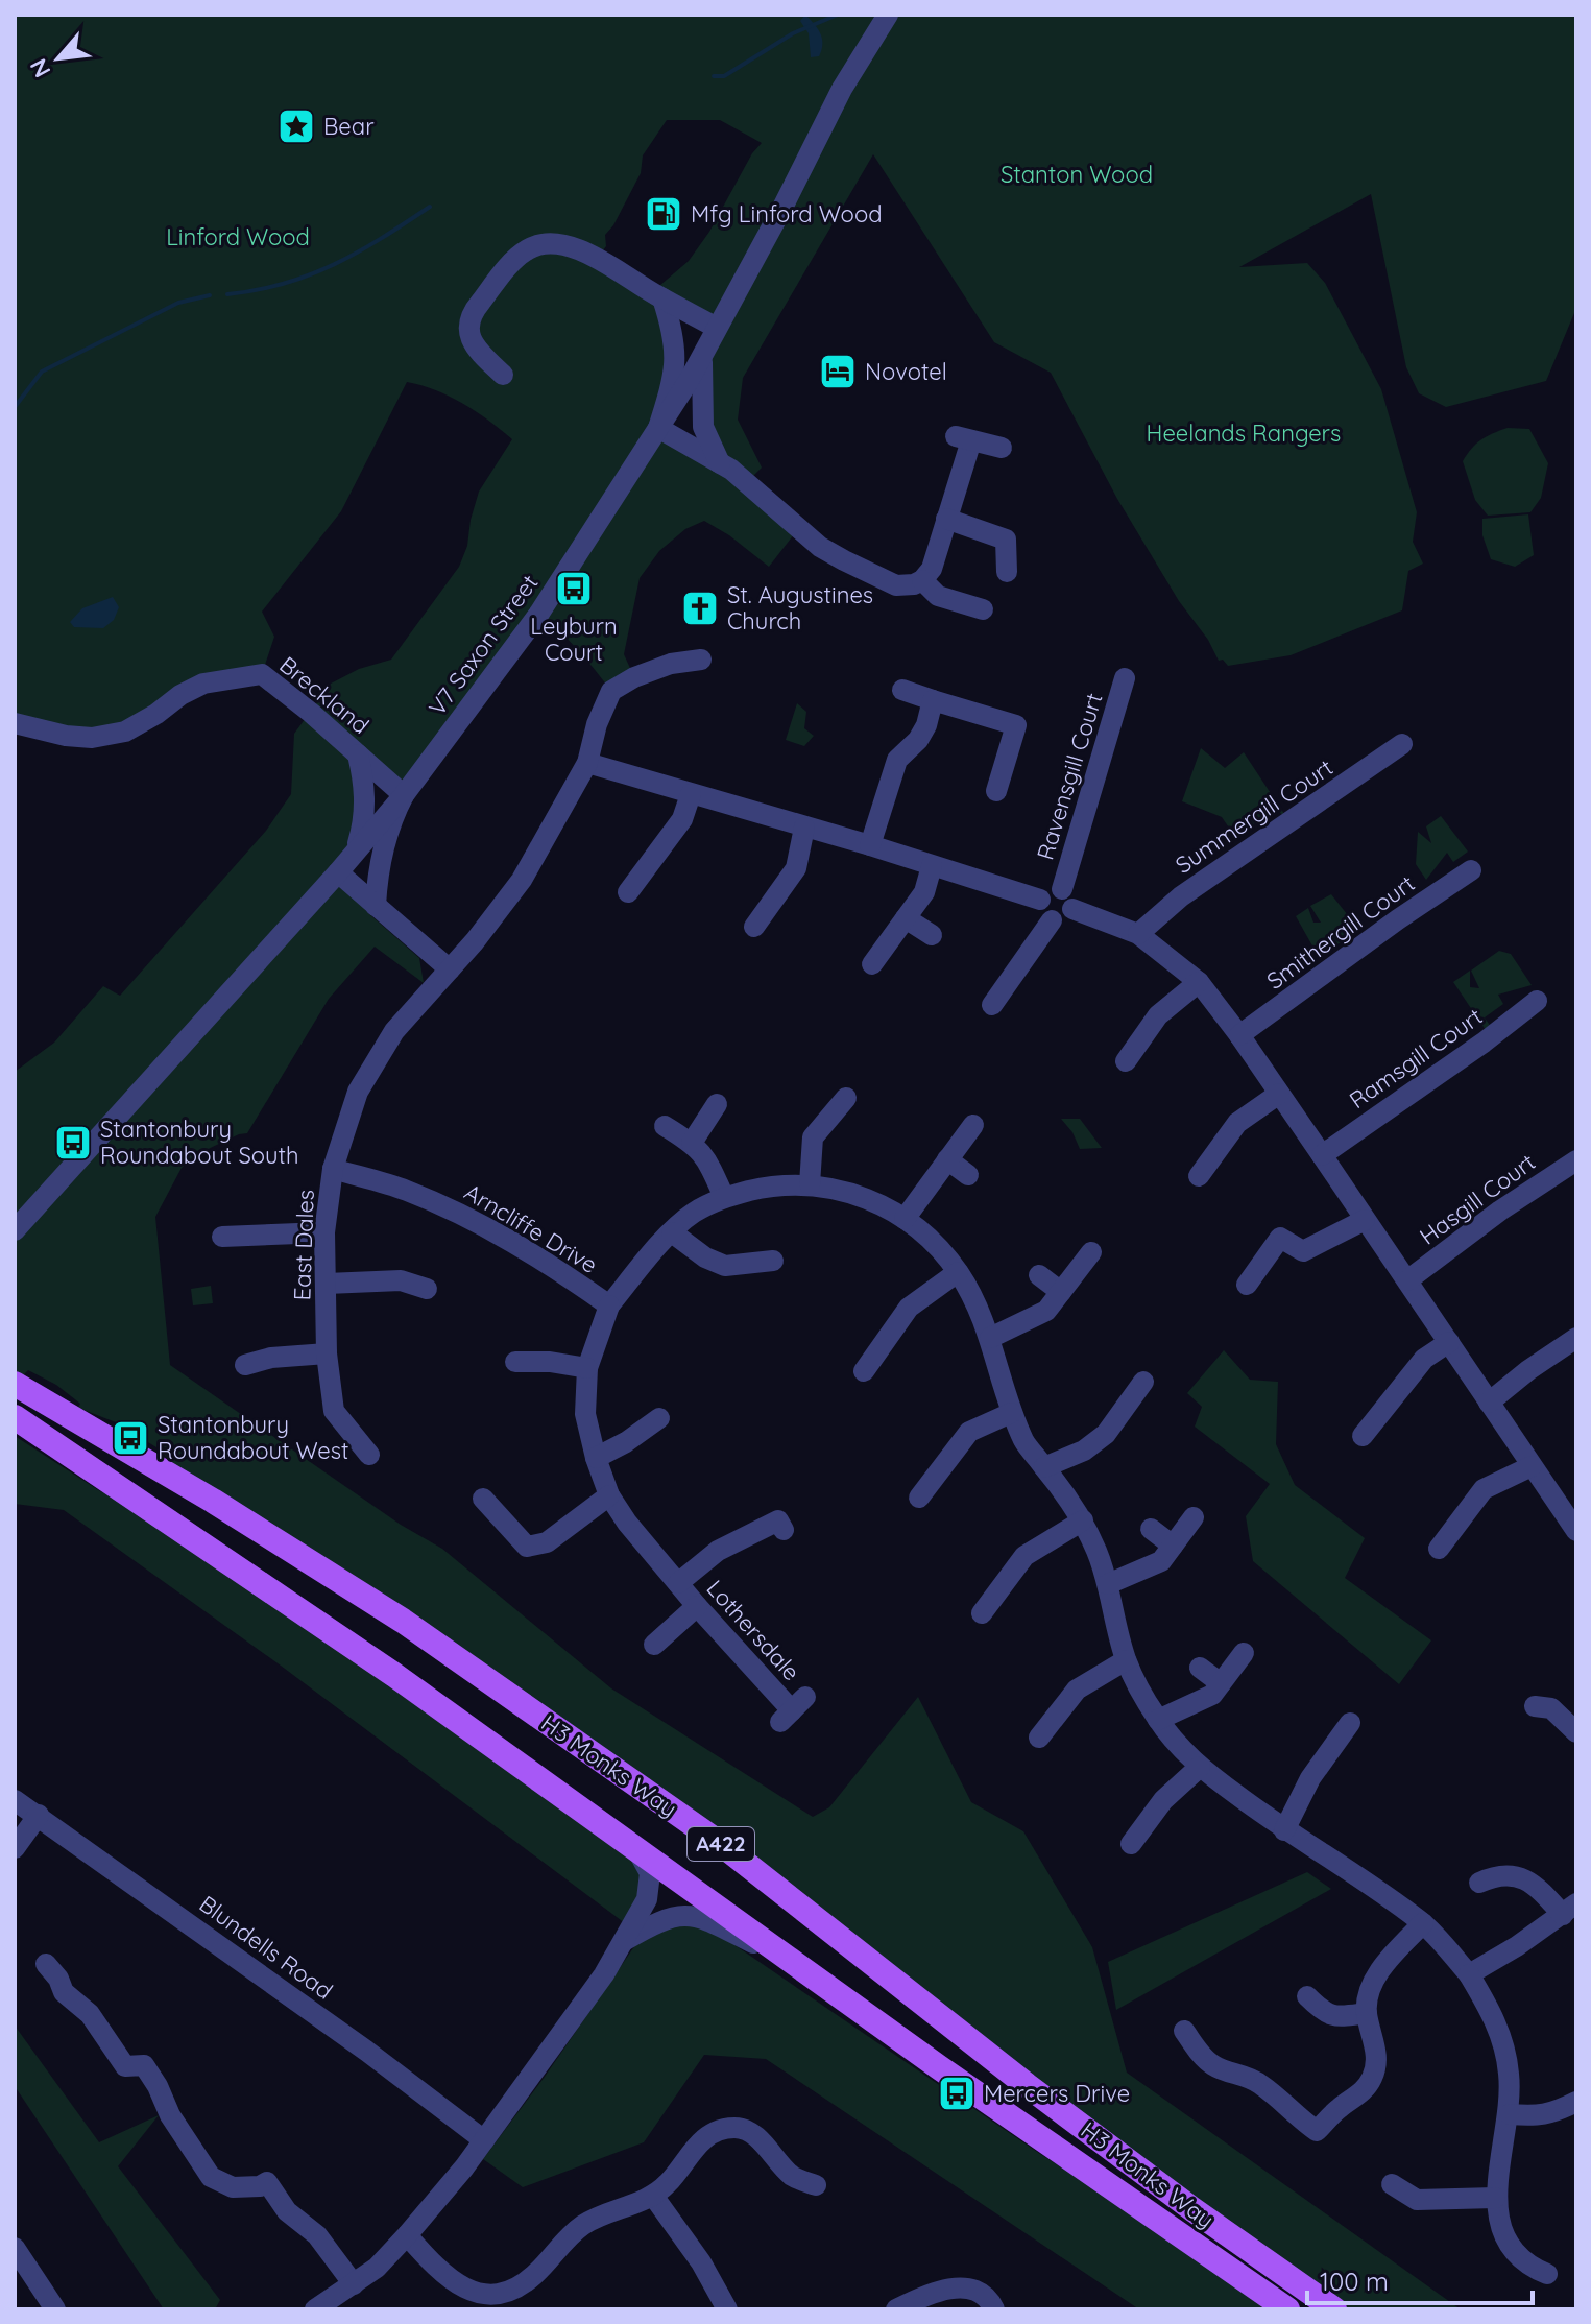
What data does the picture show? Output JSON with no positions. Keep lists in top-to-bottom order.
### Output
{
  "streets": {
    "main road": ["H3 Monks Way", "A422"],
    "street": [
      "V7 Saxon Street",
      "Breckland",
      "Ravensgill Court",
      "Summergill Court",
      "Smithergill Court",
      "Ramsgill Court",
      "Hasgill Court",
      "Arncliffe Drive",
      "East Dales",
      "Lothersdale",
      "Blundells Road"
    ]
  },
  "crossings": [
    ["V7 Saxon Street", "Breckland"],
    ["Arncliffe Drive", "East Dales"],
    ["Arncliffe Drive", "Lothersdale"]
  ],
  "parks": ["Stanton Wood", "Linford Wood", "Heelands Rangers"],
  "places": {
    "place": ["Bear"],
    "fuel station": ["Mfg Linford Wood"],
    "hotel": ["Novotel"],
    "bus stop": [
      "Leyburn Court",
      "Stantonbury Roundabout South",
      "Stantonbury Roundabout West",
      "Mercers Drive"
    ],
    "church": ["St. Augustines Church"]
  },
  "scale_bar": "100 m",
  "north": "bottom left"
}
